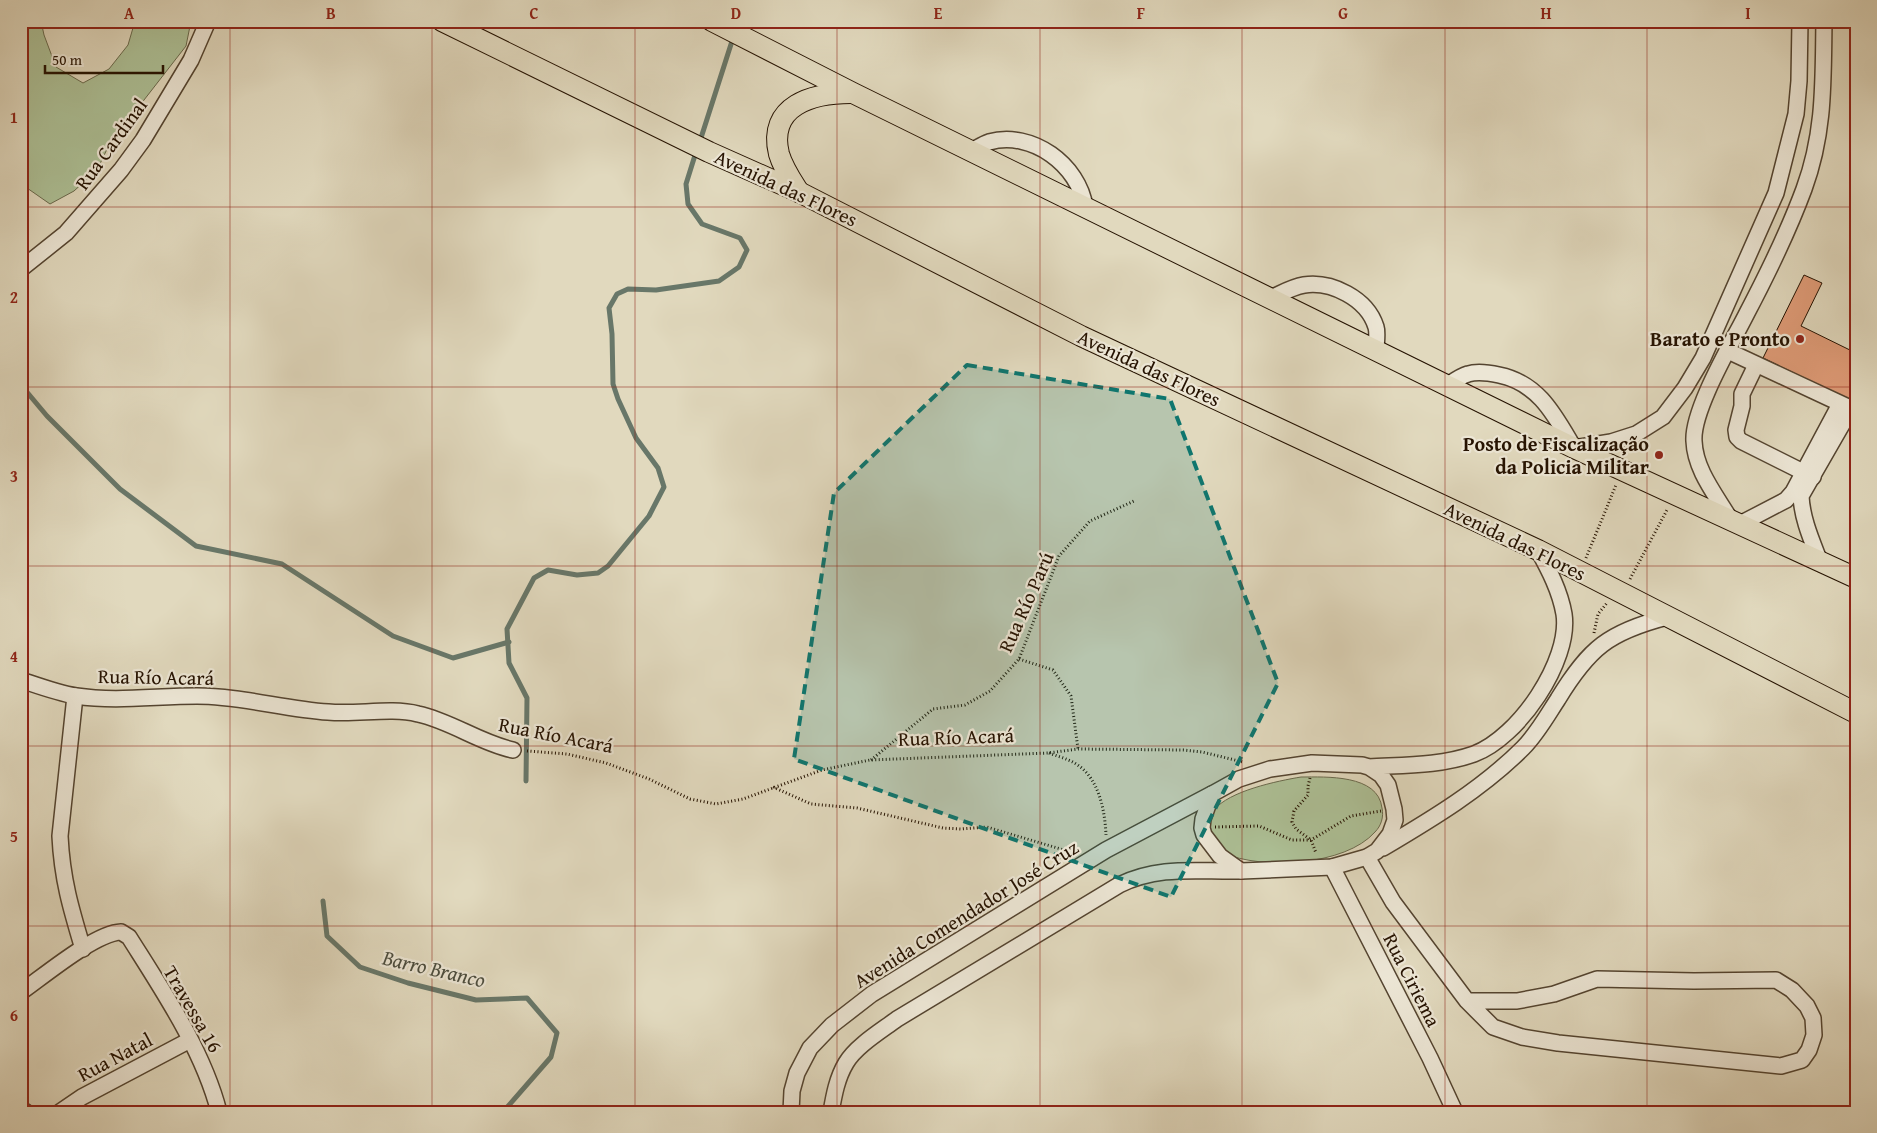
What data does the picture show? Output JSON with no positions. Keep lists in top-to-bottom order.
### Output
{
  "streets": {
    "main road": ["Avenida das Flores"],
    "street": [
      "Rua Cardinal",
      "Rua Río Acará",
      "Avenida Comendador José Cruz",
      "Rua Ciriema",
      "Travessa 16",
      "Rua Natal"
    ],
    "path": ["Rua Río Parú"]
  },
  "crossings": [
    ["Rua Río Parú", "Rua Río Acará"],
    ["Rua Río Acará", "Avenida Comendador José Cruz"],
    ["Travessa 16", "Rua Natal"]
  ],
  "water": ["Barro Branco"],
  "places": ["Barato e Pronto", "Posto de Fiscalização da Policia Militar"],
  "scale_bar": "50 m",
  "grid": {
    "columns": [
      "A",
      "B",
      "C",
      "D",
      "E",
      "F",
      "G",
      "H",
      "I"
    ],
    "rows": [
      "1",
      "2",
      "3",
      "4",
      "5",
      "6"
    ]
  }
}
